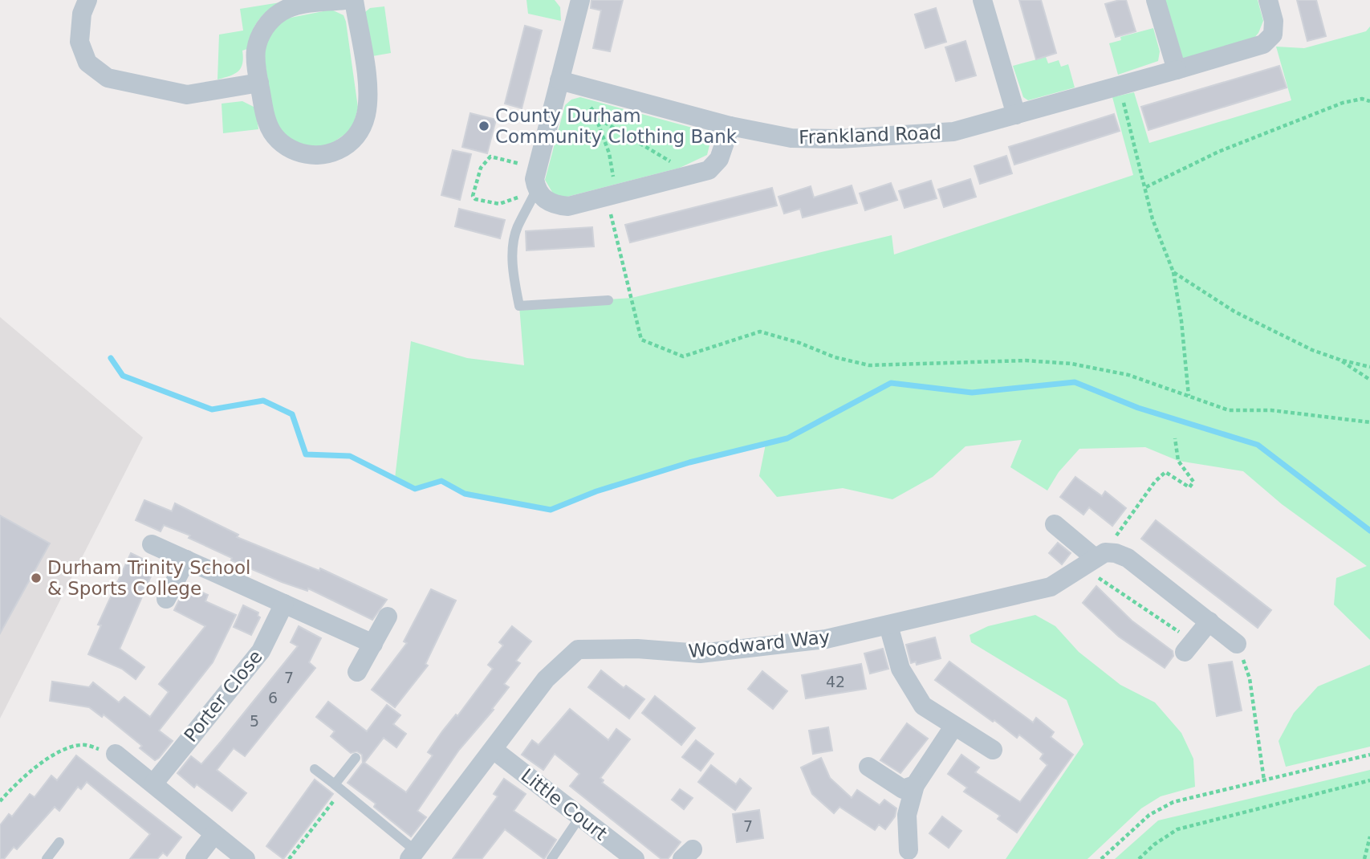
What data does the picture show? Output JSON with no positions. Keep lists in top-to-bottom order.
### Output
{
  "streets": {
    "street": [
      "Frankland Road",
      "Woodward Way",
      "Porter Close",
      "Little Court"
    ]
  },
  "crossings": [
    ["Woodward Way", "Little Court"]
  ],
  "places": ["County Durham Community Clothing Bank", "Durham Trinity School & Sports College"],
  "house_numbers": [
    "7",
    "42",
    "6",
    "5",
    "7"
  ]
}
